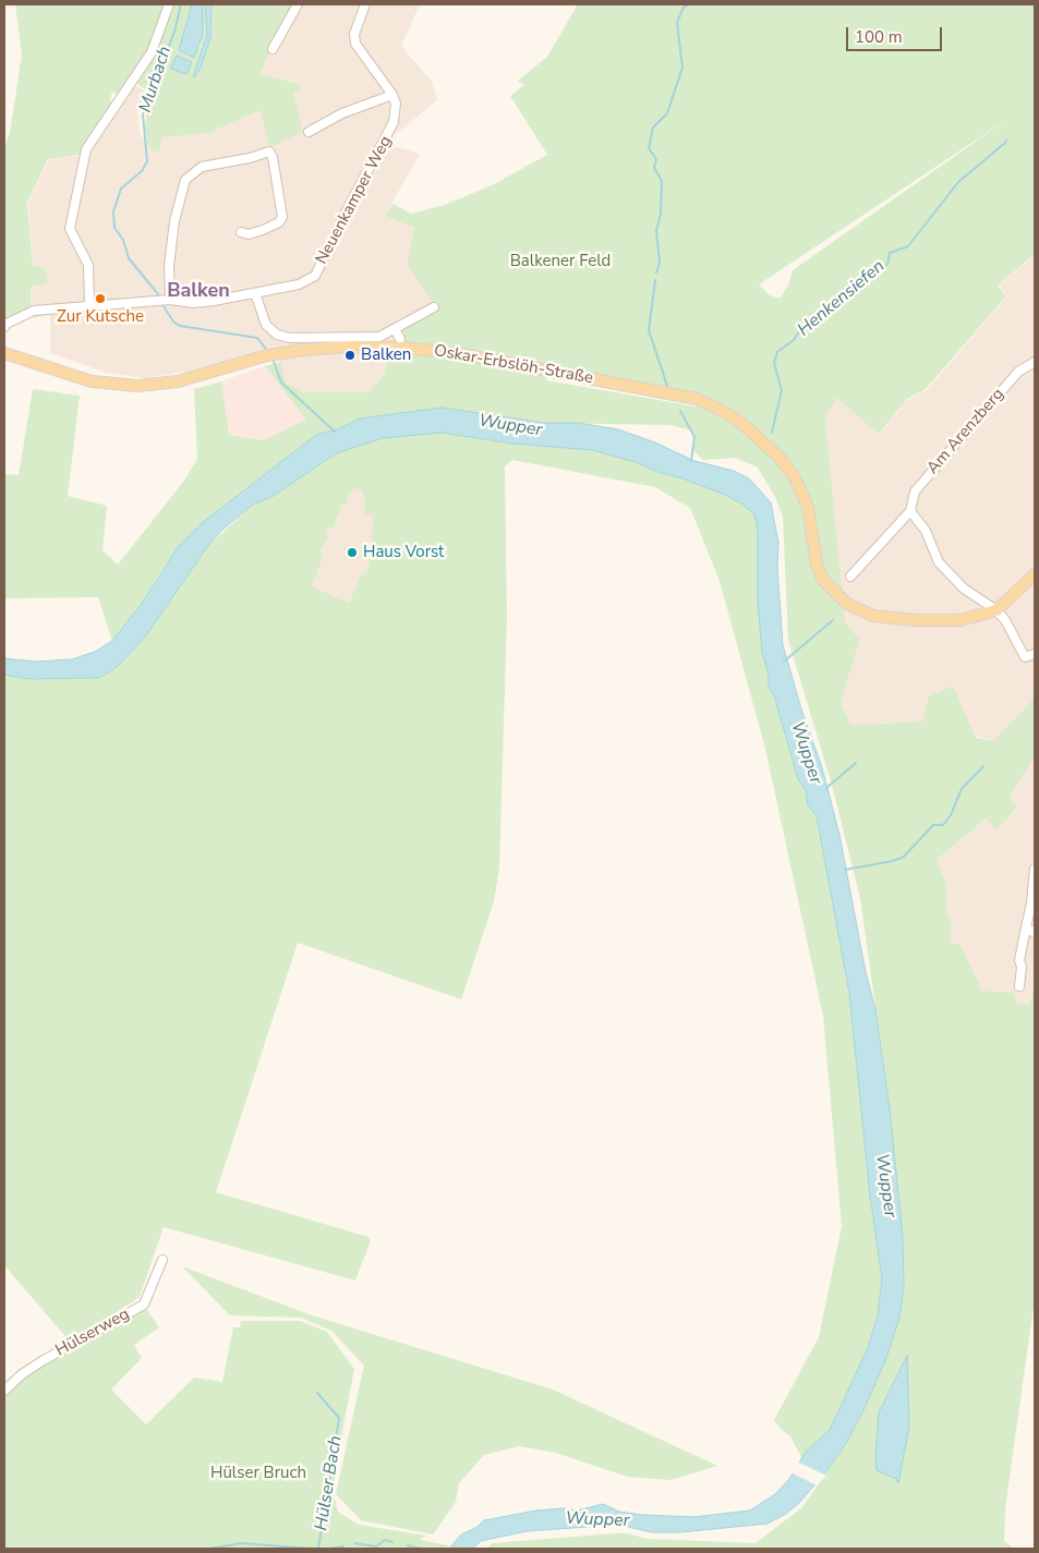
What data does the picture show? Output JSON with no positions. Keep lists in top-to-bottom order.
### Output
{
  "streets": {
    "main road": ["Oskar-Erbslöh-Straße"],
    "street": ["Neuenkamper Weg", "Am Arenzberg", "Hülserweg"]
  },
  "districts": ["Balken"],
  "water": [
    "Murbach",
    "Henkensiefen",
    "Wupper",
    "Hülser Bach"
  ],
  "parks": ["Balkener Feld", "Hülser Bruch"],
  "places": ["Zur Kutsche", "Balken", "Haus Vorst"],
  "scale_bar": "100 m"
}
